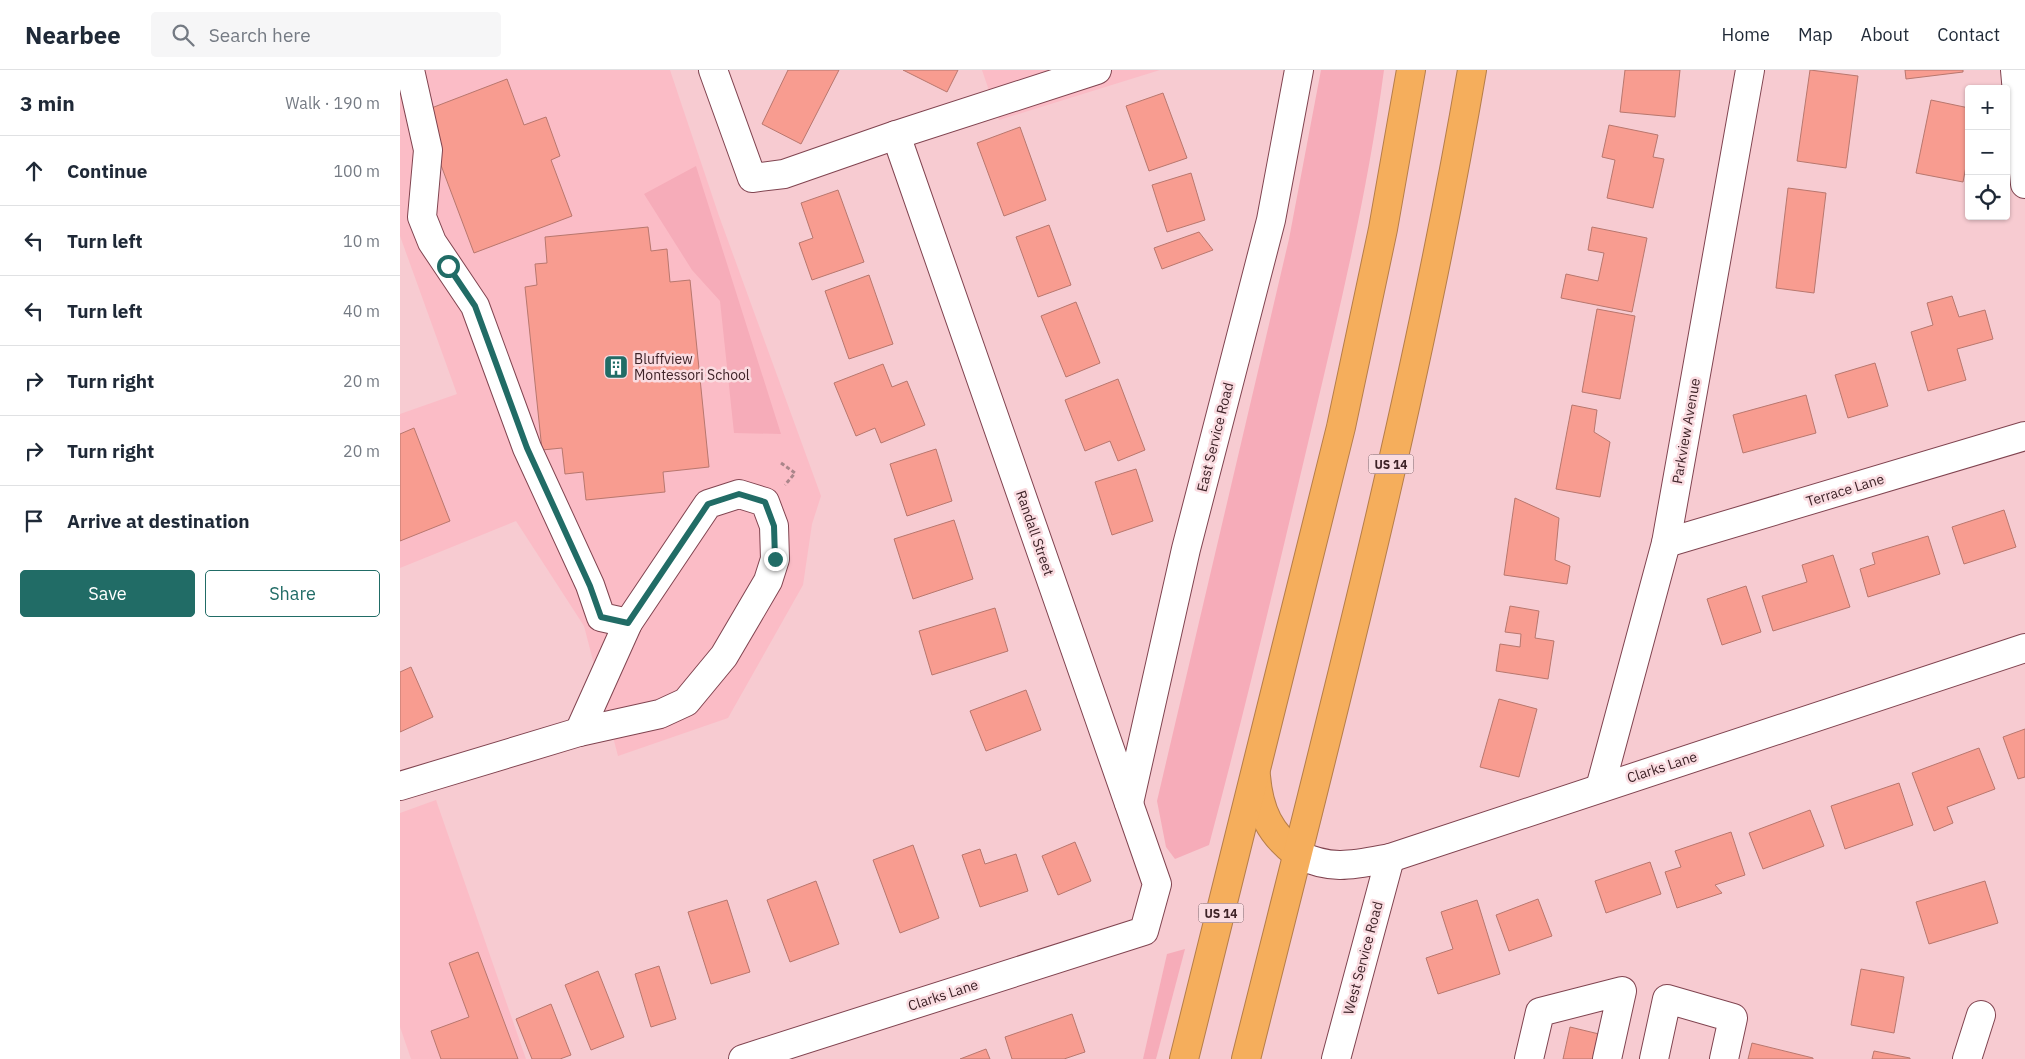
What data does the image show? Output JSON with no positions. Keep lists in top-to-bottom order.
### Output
{
  "streets": {
    "highway": ["US 14"],
    "street": [
      "Parkview Avenue",
      "East Service Road",
      "Terrace Lane",
      "Randall Street",
      "Clarks Lane",
      "West Service Road"
    ]
  },
  "crossings": [
    ["Parkview Avenue", "Terrace Lane"],
    ["Parkview Avenue", "Clarks Lane"],
    ["East Service Road", "Randall Street"],
    ["US 14", "Clarks Lane"],
    ["Randall Street", "Clarks Lane"],
    ["Clarks Lane", "West Service Road"]
  ],
  "places": {
    "building": ["Bluffview Montessori School"]
  },
  "page": {
    "header": "Nearbee",
    "search": "Search here",
    "nav": [
      "Home",
      "Map",
      "About",
      "Contact"
    ],
    "heading": ["3 min", "Walk · 190 m"],
    "map_buttons": ["+", "−"],
    "list": [
      ["Continue", "100 m"],
      ["Turn left", "10 m"],
      ["Turn left", "40 m"],
      ["Turn right", "20 m"],
      ["Turn right", "20 m"],
      "Arrive at destination"
    ],
    "buttons": ["Save", "Share"]
  }
}
